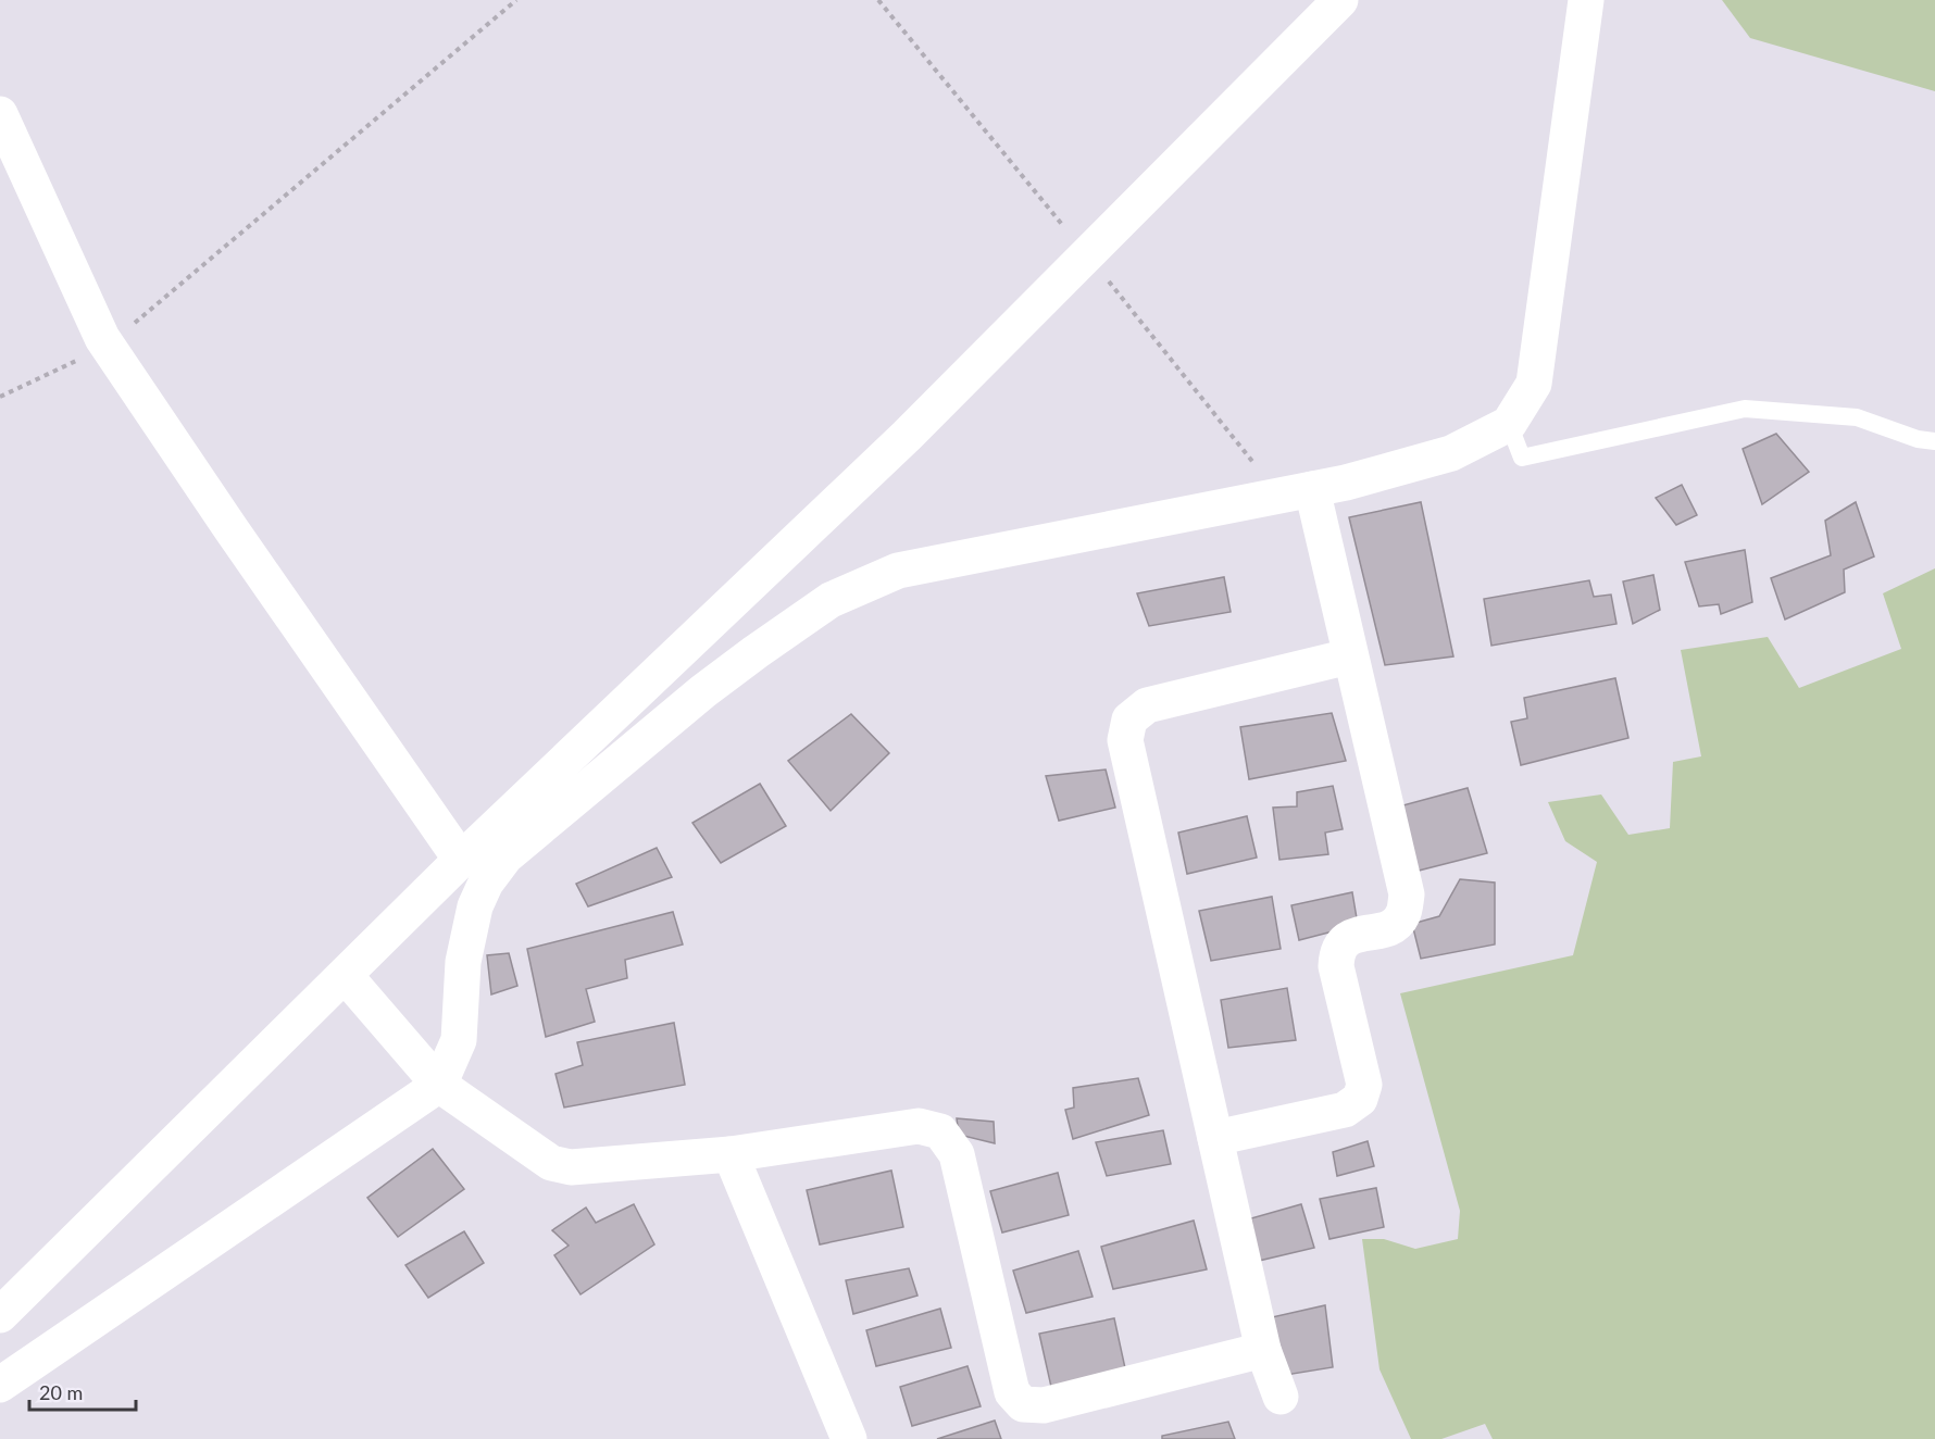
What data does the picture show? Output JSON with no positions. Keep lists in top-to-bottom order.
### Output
{
  "scale_bar": "20 m"
}
